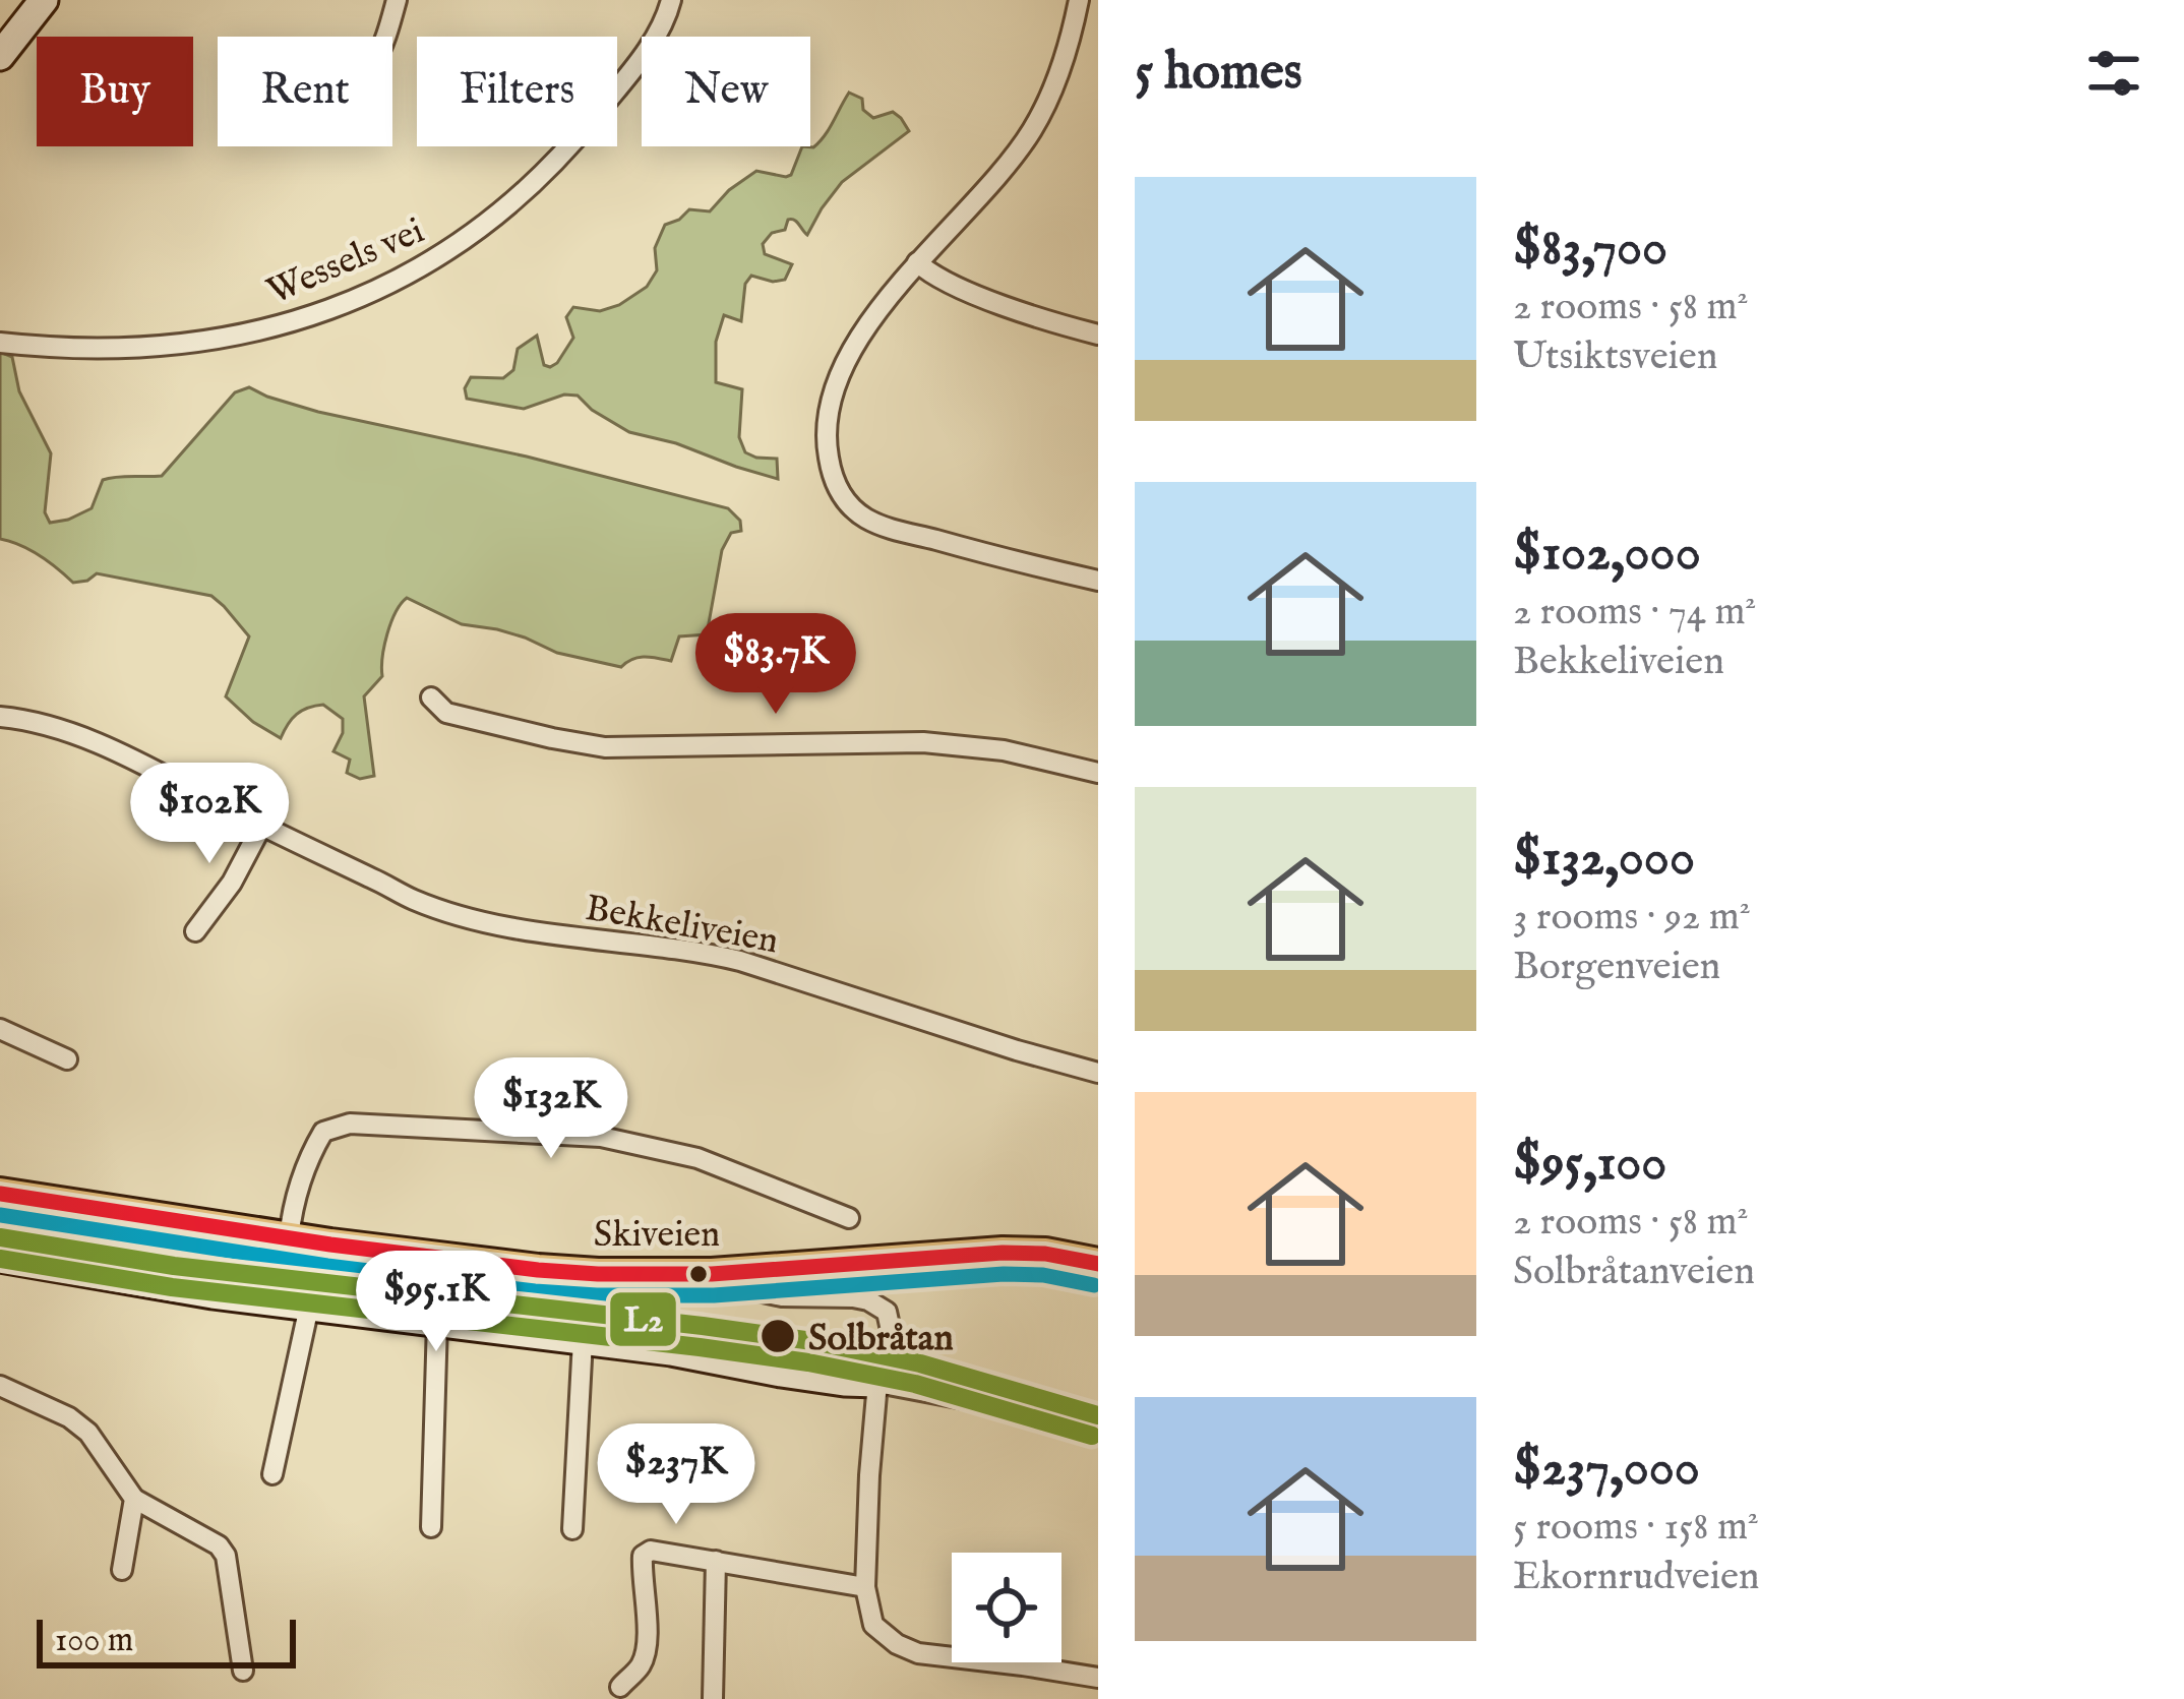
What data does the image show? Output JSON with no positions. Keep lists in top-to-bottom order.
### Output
{
  "streets": {
    "main road": ["Skiveien"],
    "street": ["Wessels vei", "Bekkeliveien"]
  },
  "places": ["Solbråtan"],
  "lines": ["transit line L2"],
  "scale_bar": "100 m",
  "page": {
    "heading": "5 homes",
    "chip": [
      "Buy",
      "Rent",
      "Filters",
      "New"
    ],
    "list": [
      {
        "name": "$83,700",
        "note": "2 rooms · 58 m² · Utsiktsveien"
      },
      {
        "name": "$102,000",
        "note": "2 rooms · 74 m² · Bekkeliveien"
      },
      {
        "name": "$132,000",
        "note": "3 rooms · 92 m² · Borgenveien"
      },
      {
        "name": "$95,100",
        "note": "2 rooms · 58 m² · Solbråtanveien"
      },
      {
        "name": "$237,000",
        "note": "5 rooms · 158 m² · Ekornrudveien"
      }
    ],
    "price": [
      "$83.7K",
      "$102K",
      "$132K",
      "$95.1K",
      "$237K"
    ],
    "scale": "100 m"
  }
}
